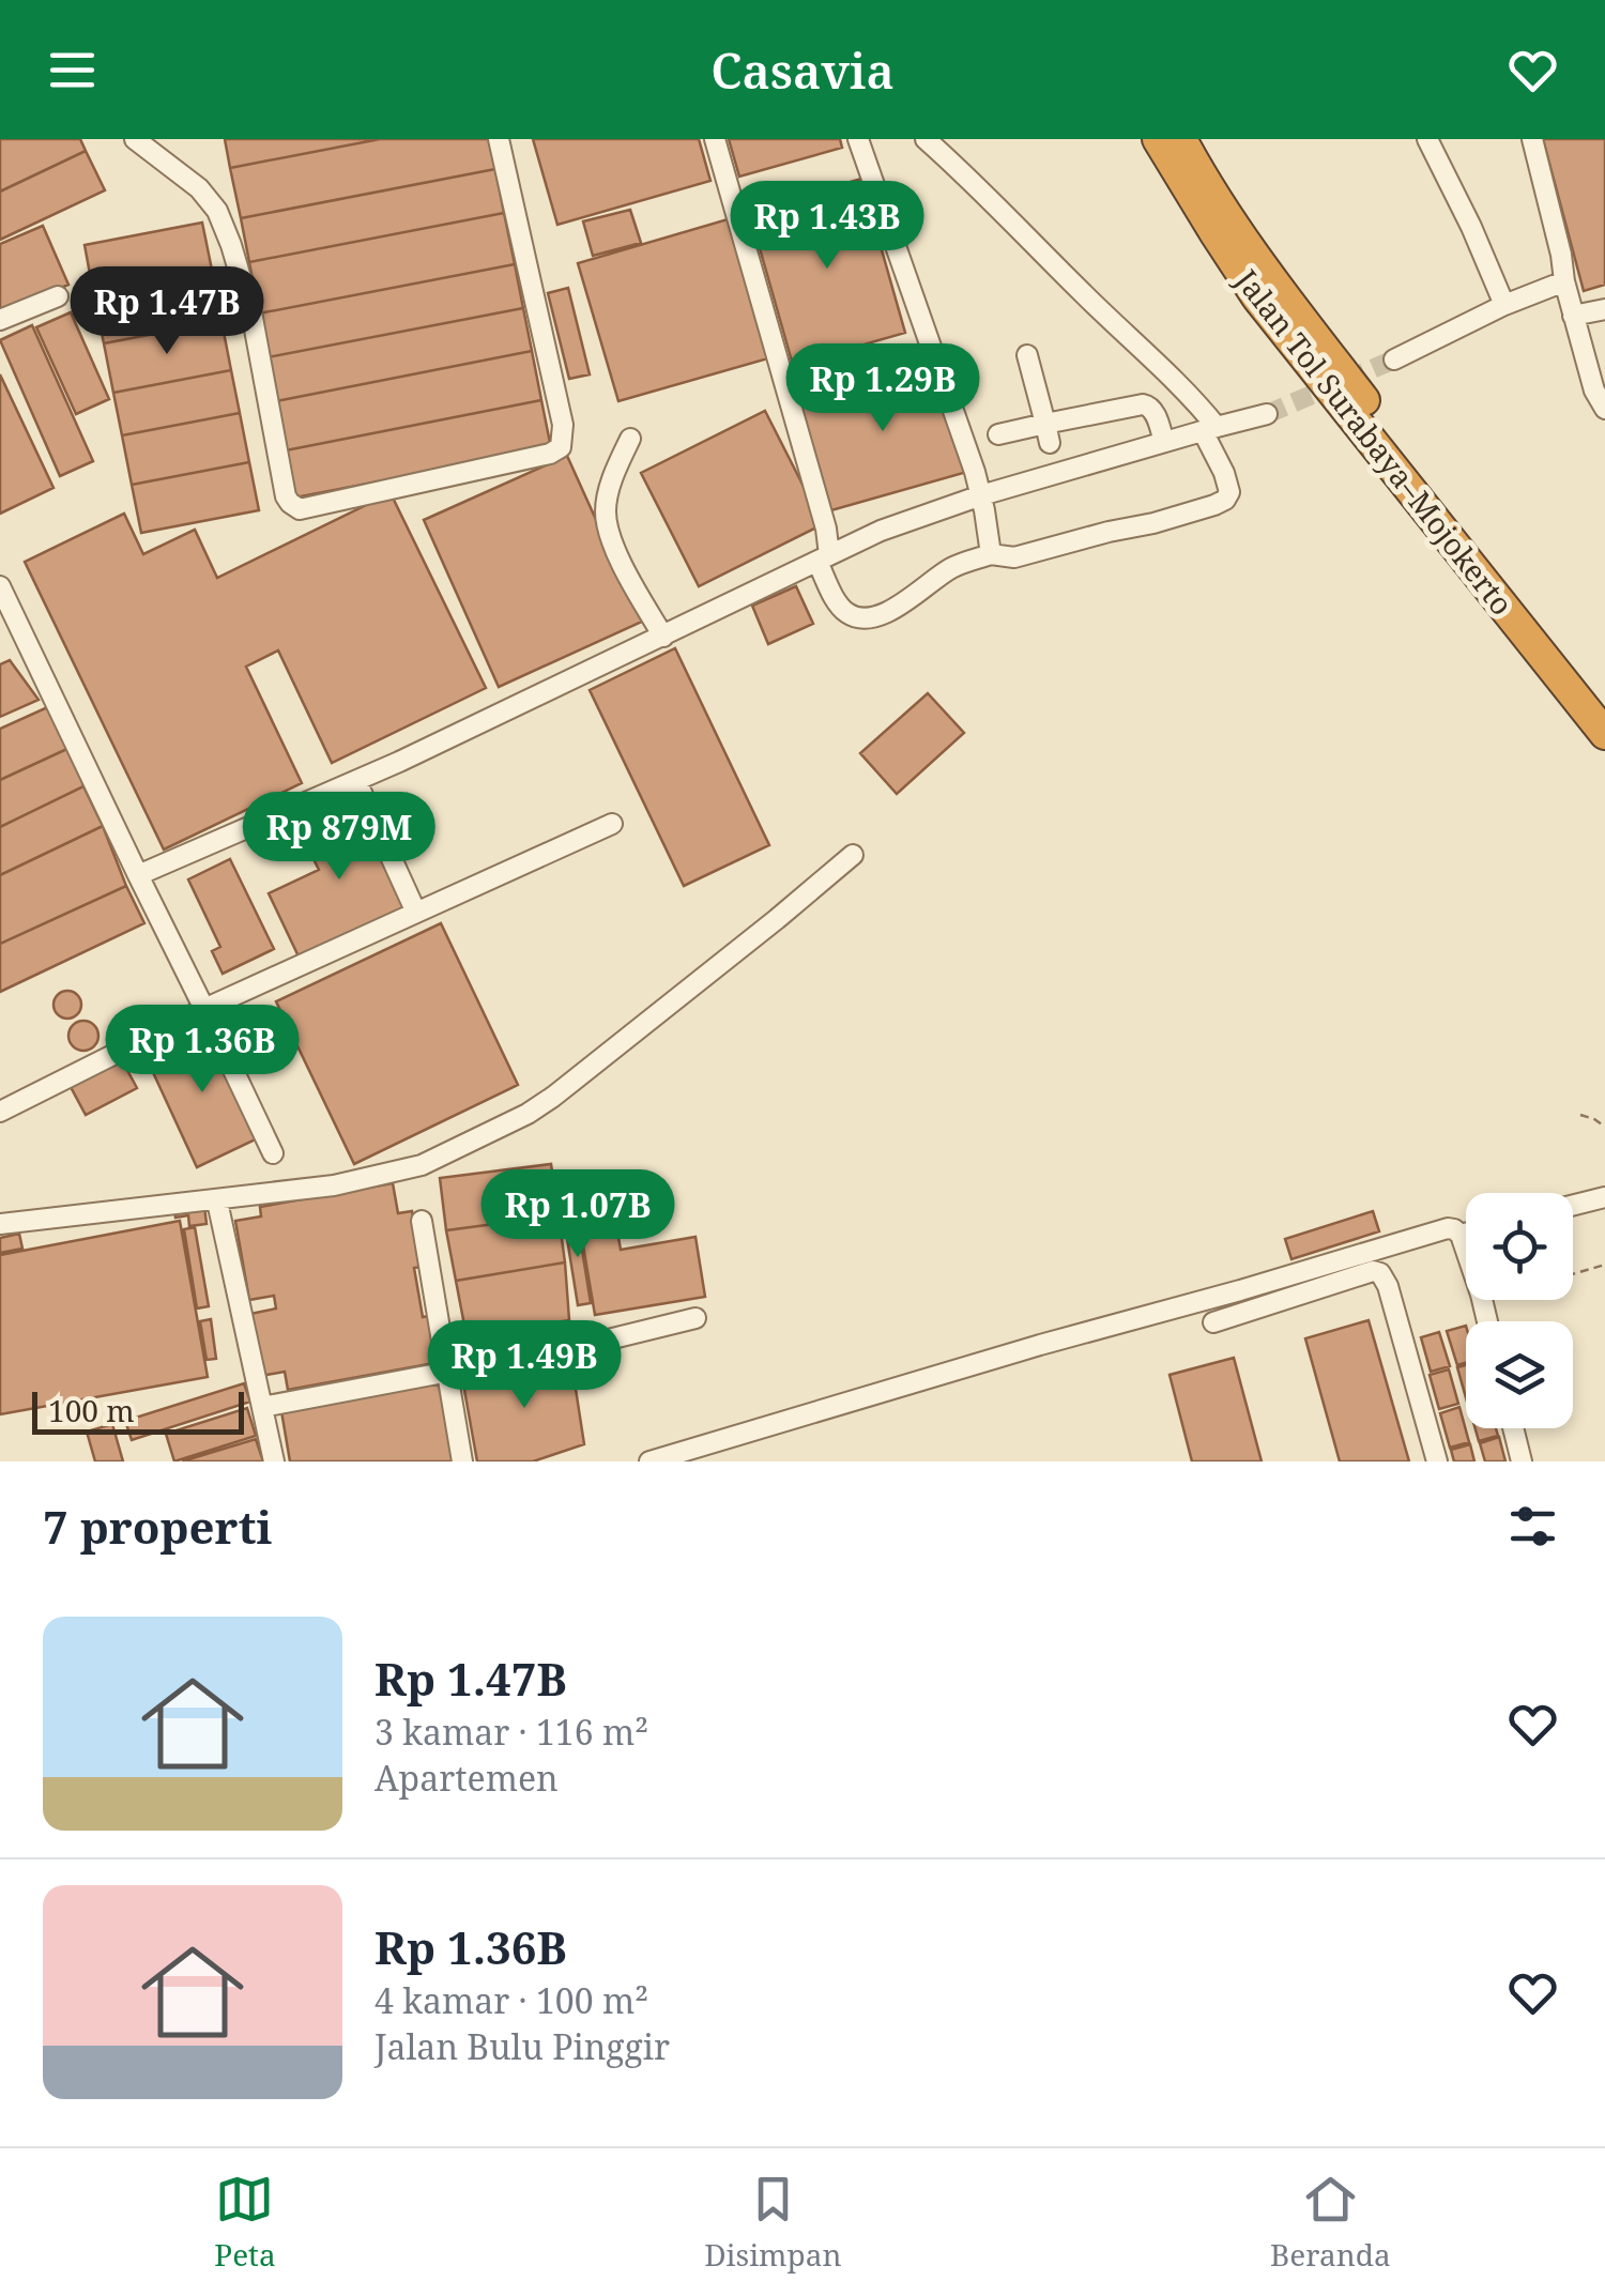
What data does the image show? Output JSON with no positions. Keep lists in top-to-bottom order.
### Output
{
  "streets": {
    "highway": ["Jalan Tol Surabaya–Mojokerto"]
  },
  "scale_bar": "100 m",
  "page": {
    "header": "Casavia",
    "price": [
      "Rp 1.43B",
      "Rp 1.47B",
      "Rp 1.29B",
      "Rp 879M",
      "Rp 1.36B",
      "Rp 1.07B",
      "Rp 1.49B"
    ],
    "scale": "100 m",
    "heading": "7 properti",
    "list": [
      {
        "name": "Rp 1.47B",
        "note": "3 kamar · 116 m² · Apartemen"
      },
      {
        "name": "Rp 1.36B",
        "note": "4 kamar · 100 m² · Jalan Bulu Pinggir"
      }
    ],
    "tabs": ["Peta", "Disimpan", "Beranda"]
  }
}
